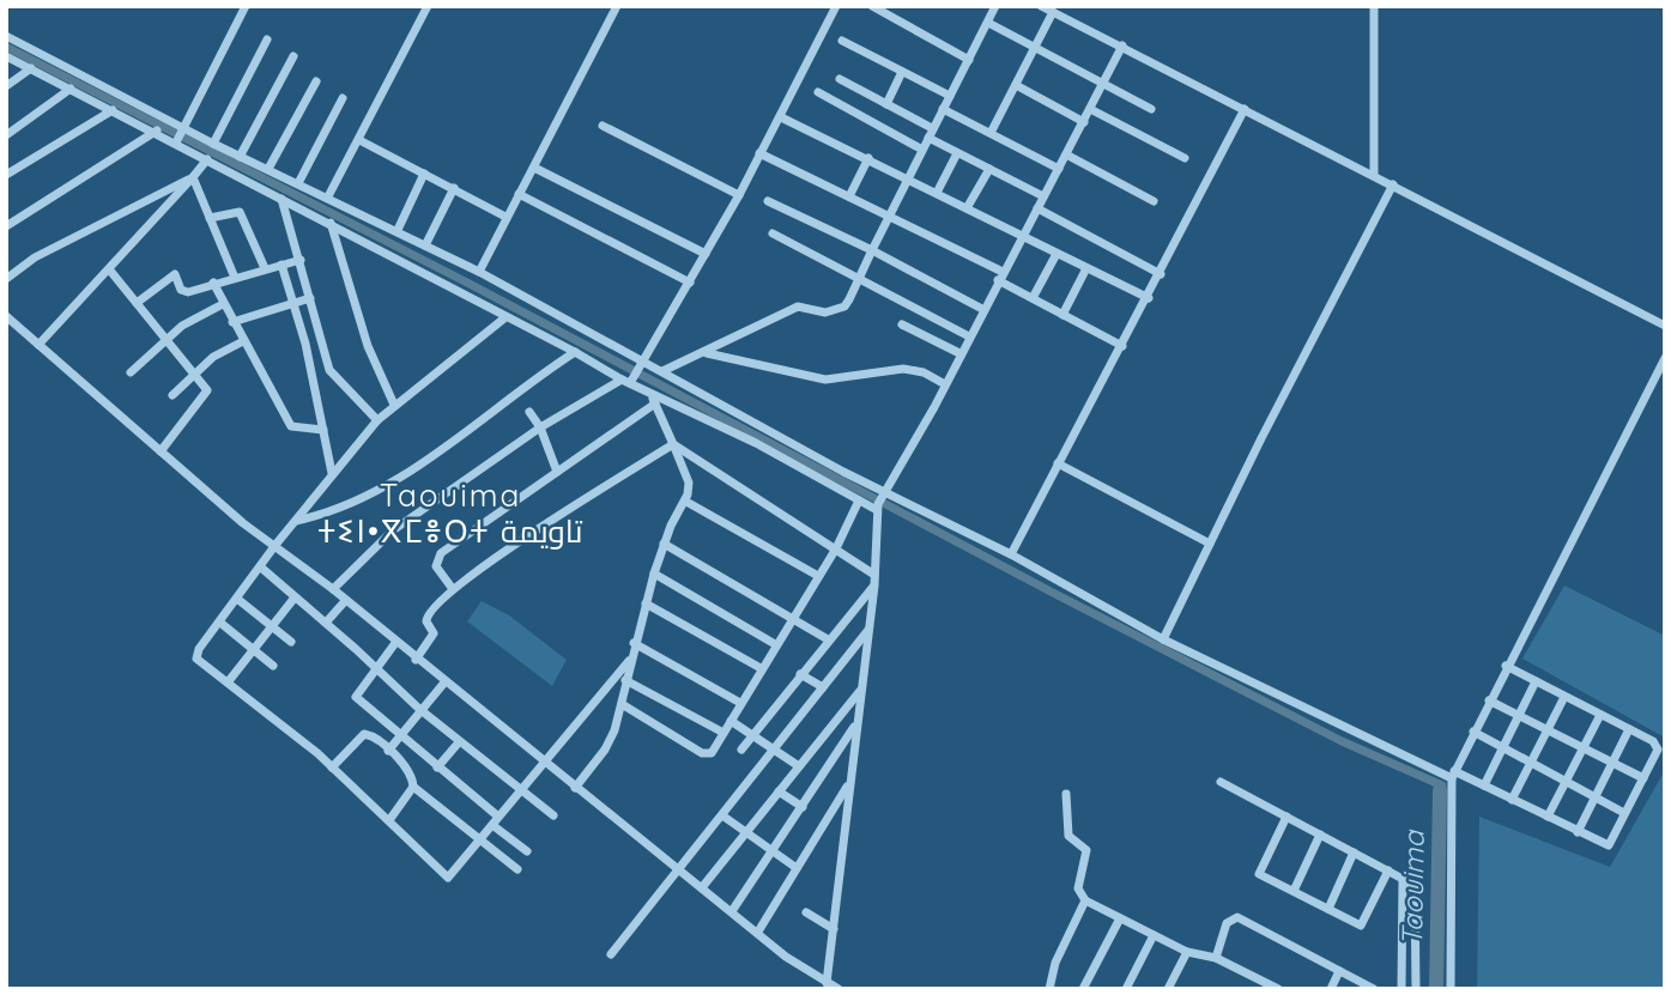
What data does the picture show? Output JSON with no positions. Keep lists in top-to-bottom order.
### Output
{
  "districts": ["Taouima ⵜⵉⵏ•ⴳⵎⴻⵔⵜ تاويمة"],
  "water": ["Taouima"]
}
